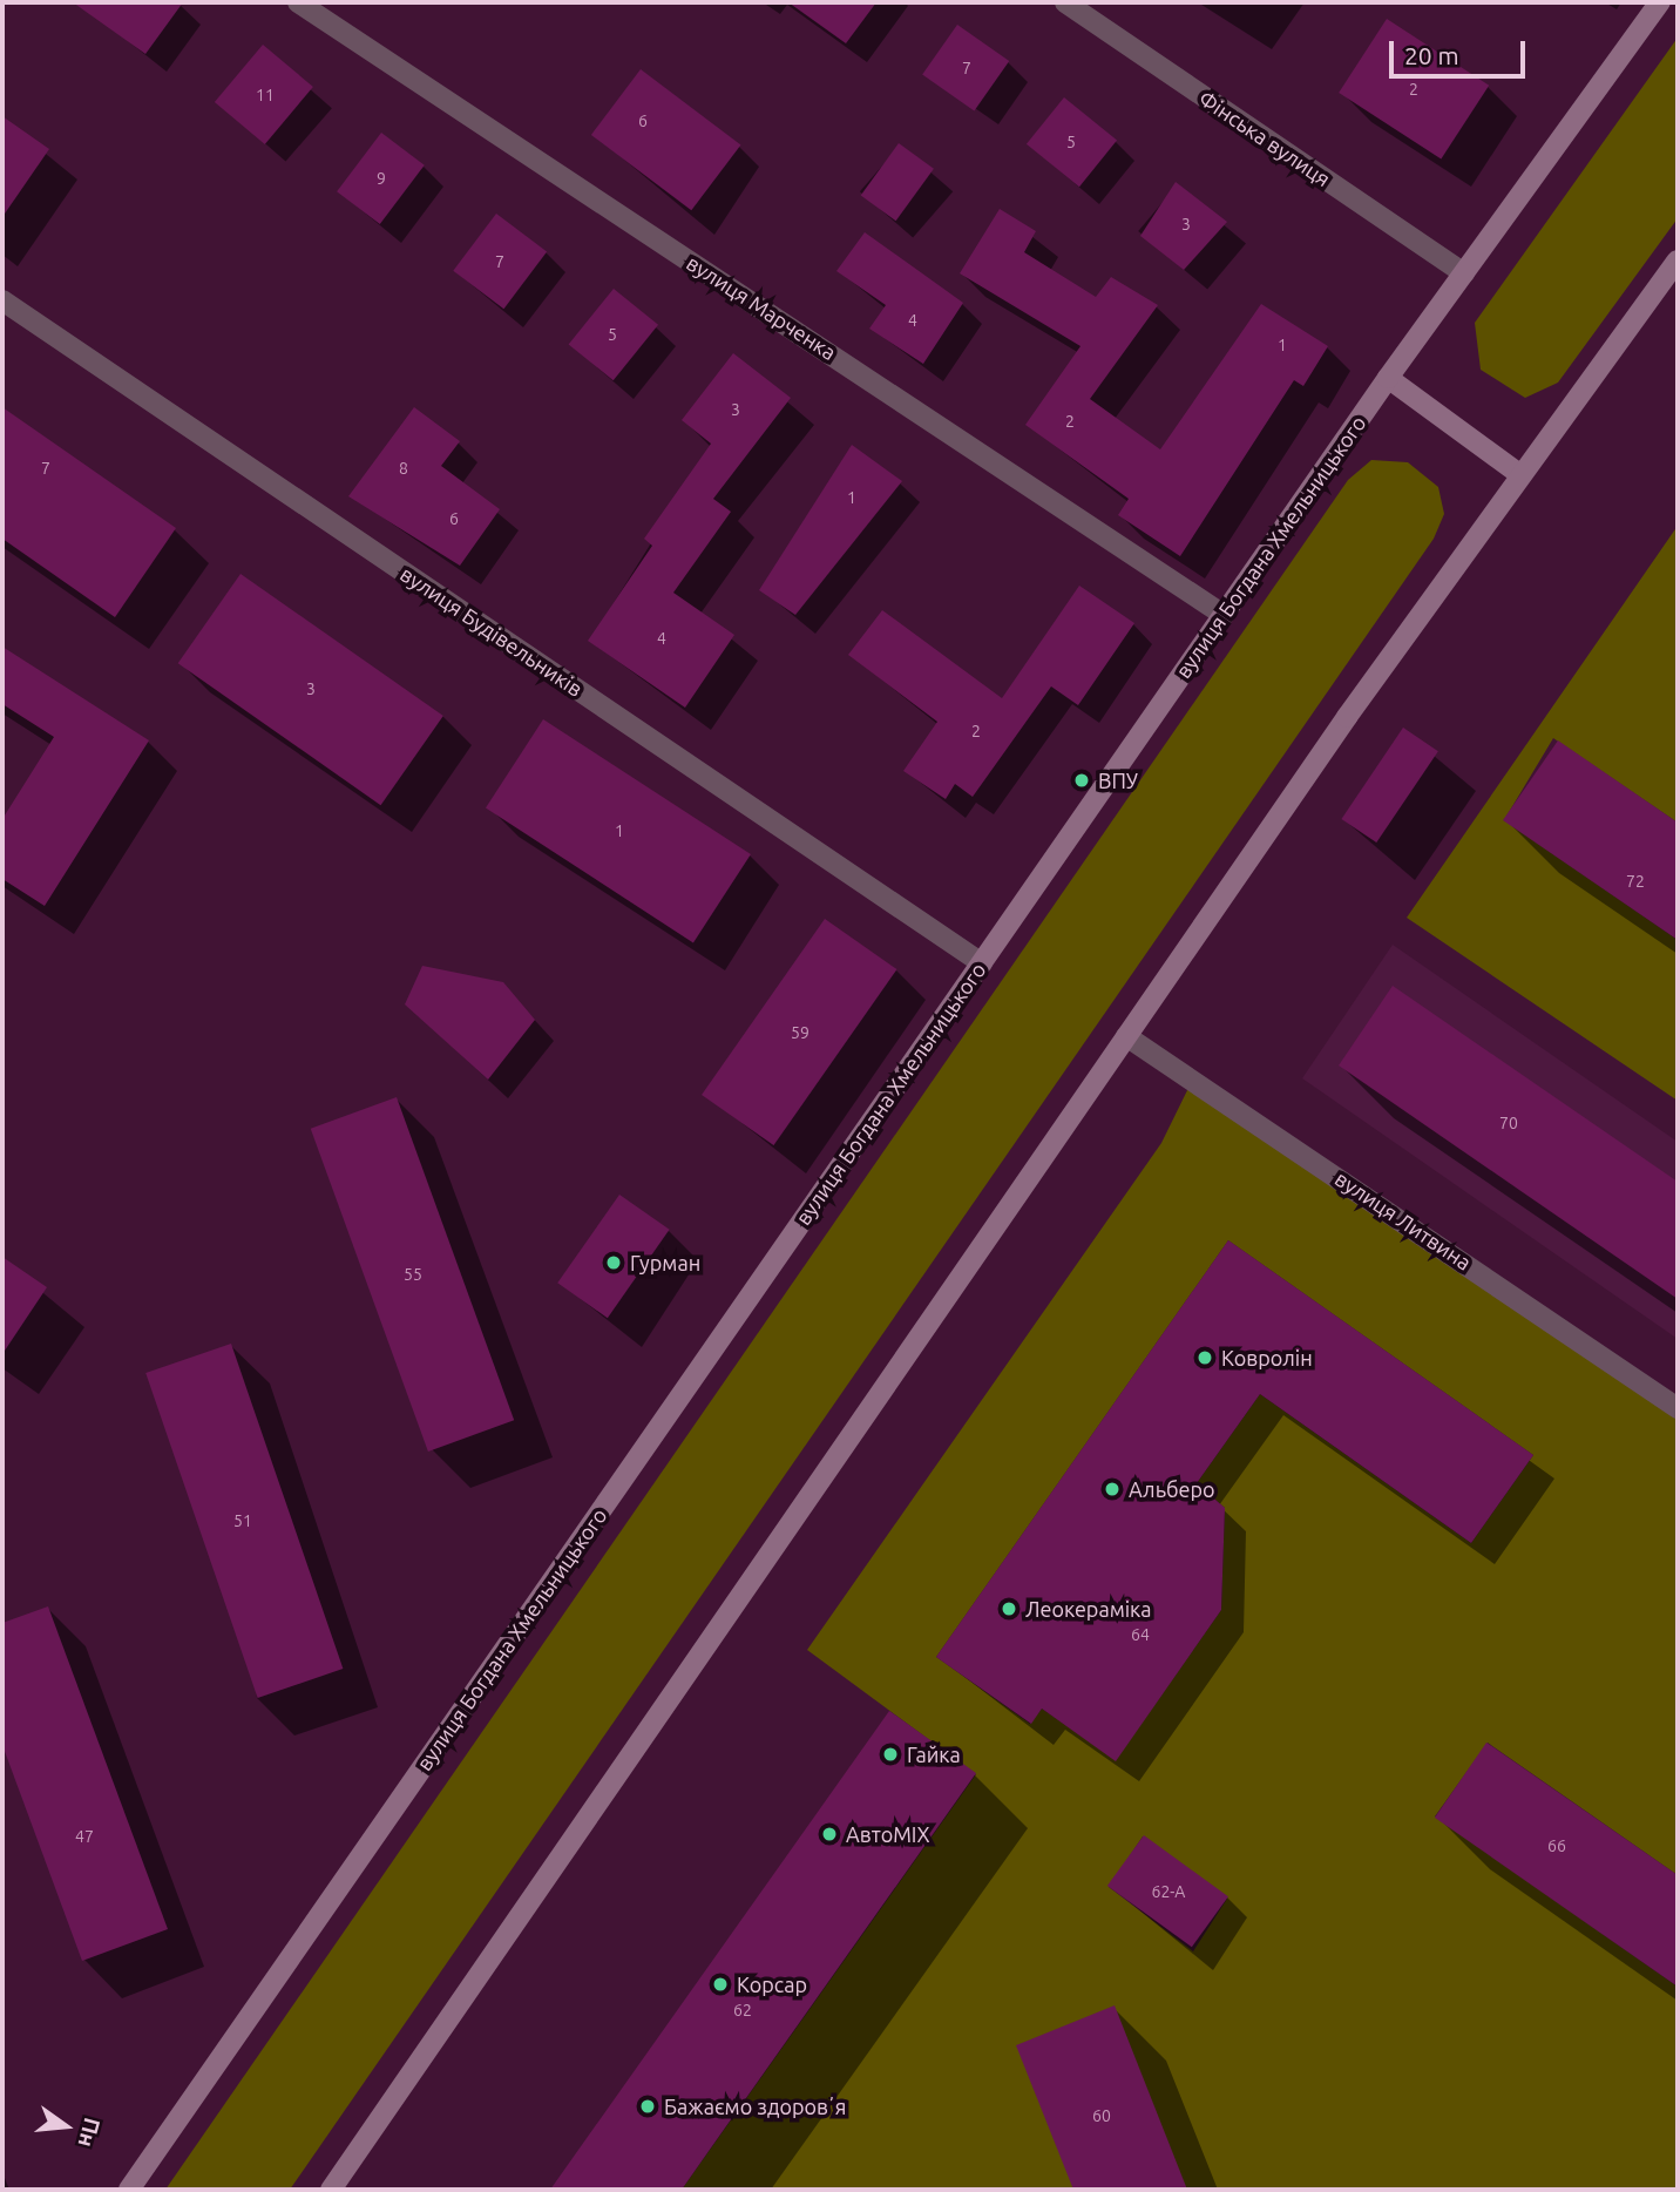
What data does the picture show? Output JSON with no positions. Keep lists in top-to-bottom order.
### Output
{
  "streets": {
    "street": [
      "Фінська вулиця",
      "вулиця Марченка",
      "вулиця Богдана Хмельницького",
      "вулиця Будівельників",
      "вулиця Литвина"
    ]
  },
  "crossings": [
    ["Фінська вулиця", "вулиця Богдана Хмельницького"],
    ["вулиця Марченка", "вулиця Богдана Хмельницького"],
    ["вулиця Богдана Хмельницького", "вулиця Будівельників"]
  ],
  "places": [
    "ВПУ",
    "Гурман",
    "Ковролін",
    "Альберо",
    "Леокераміка",
    "Гайка",
    "АвтоMIX",
    "Корсар",
    "Бажаємо здоровʼя"
  ],
  "house_numbers": [
    "7",
    "2",
    "11",
    "6",
    "5",
    "9",
    "3",
    "7",
    "4",
    "5",
    "1",
    "3",
    "2",
    "7",
    "8",
    "1",
    "6",
    "4",
    "3",
    "2",
    "1",
    "72",
    "59",
    "70",
    "55",
    "51",
    "64",
    "47",
    "66",
    "62-А",
    "62",
    "60"
  ],
  "scale_bar": "20 m",
  "north": "right"
}
